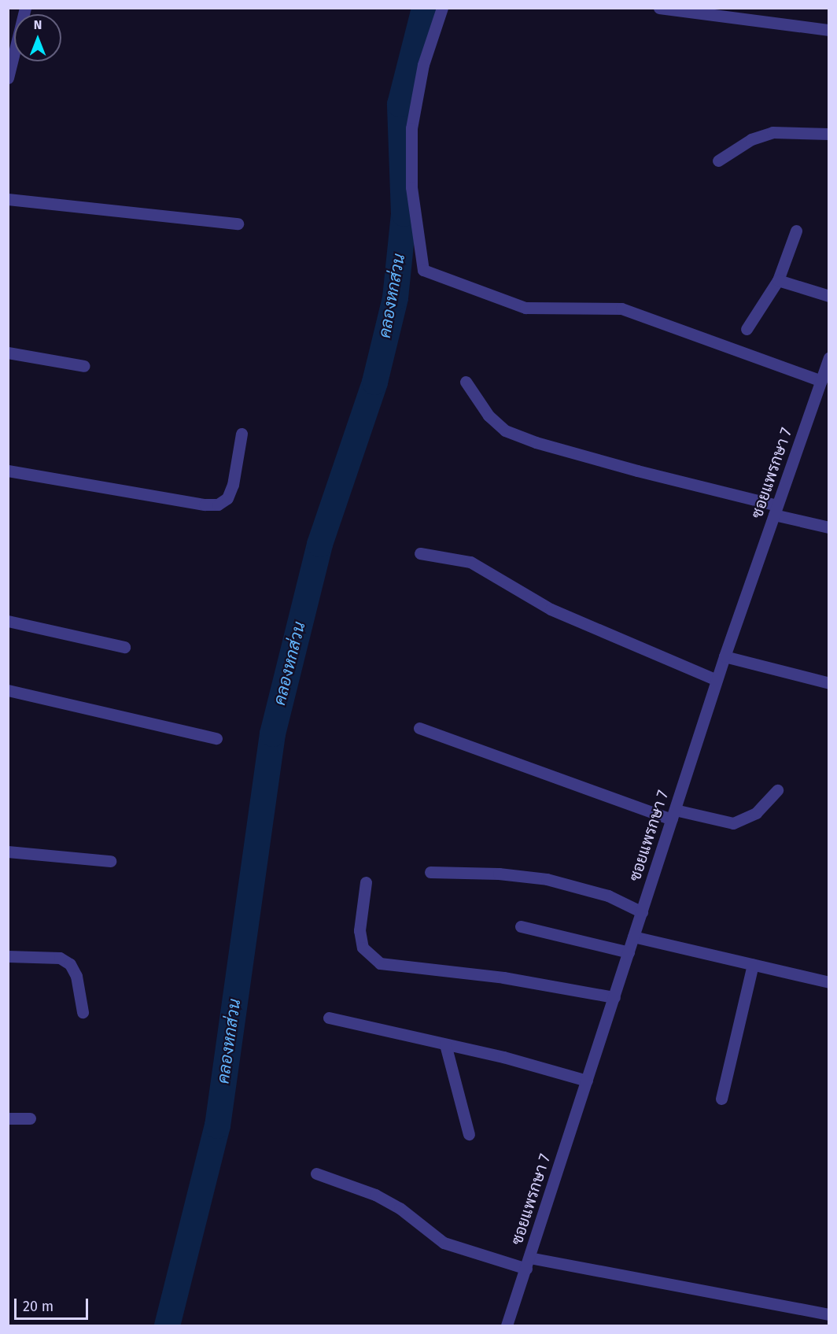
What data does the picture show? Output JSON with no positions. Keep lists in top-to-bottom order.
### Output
{
  "streets": {
    "street": ["ซอยแพรกษา 7"]
  },
  "water": ["คลองหกส่วน"],
  "scale_bar": "20 m",
  "north": "top"
}
